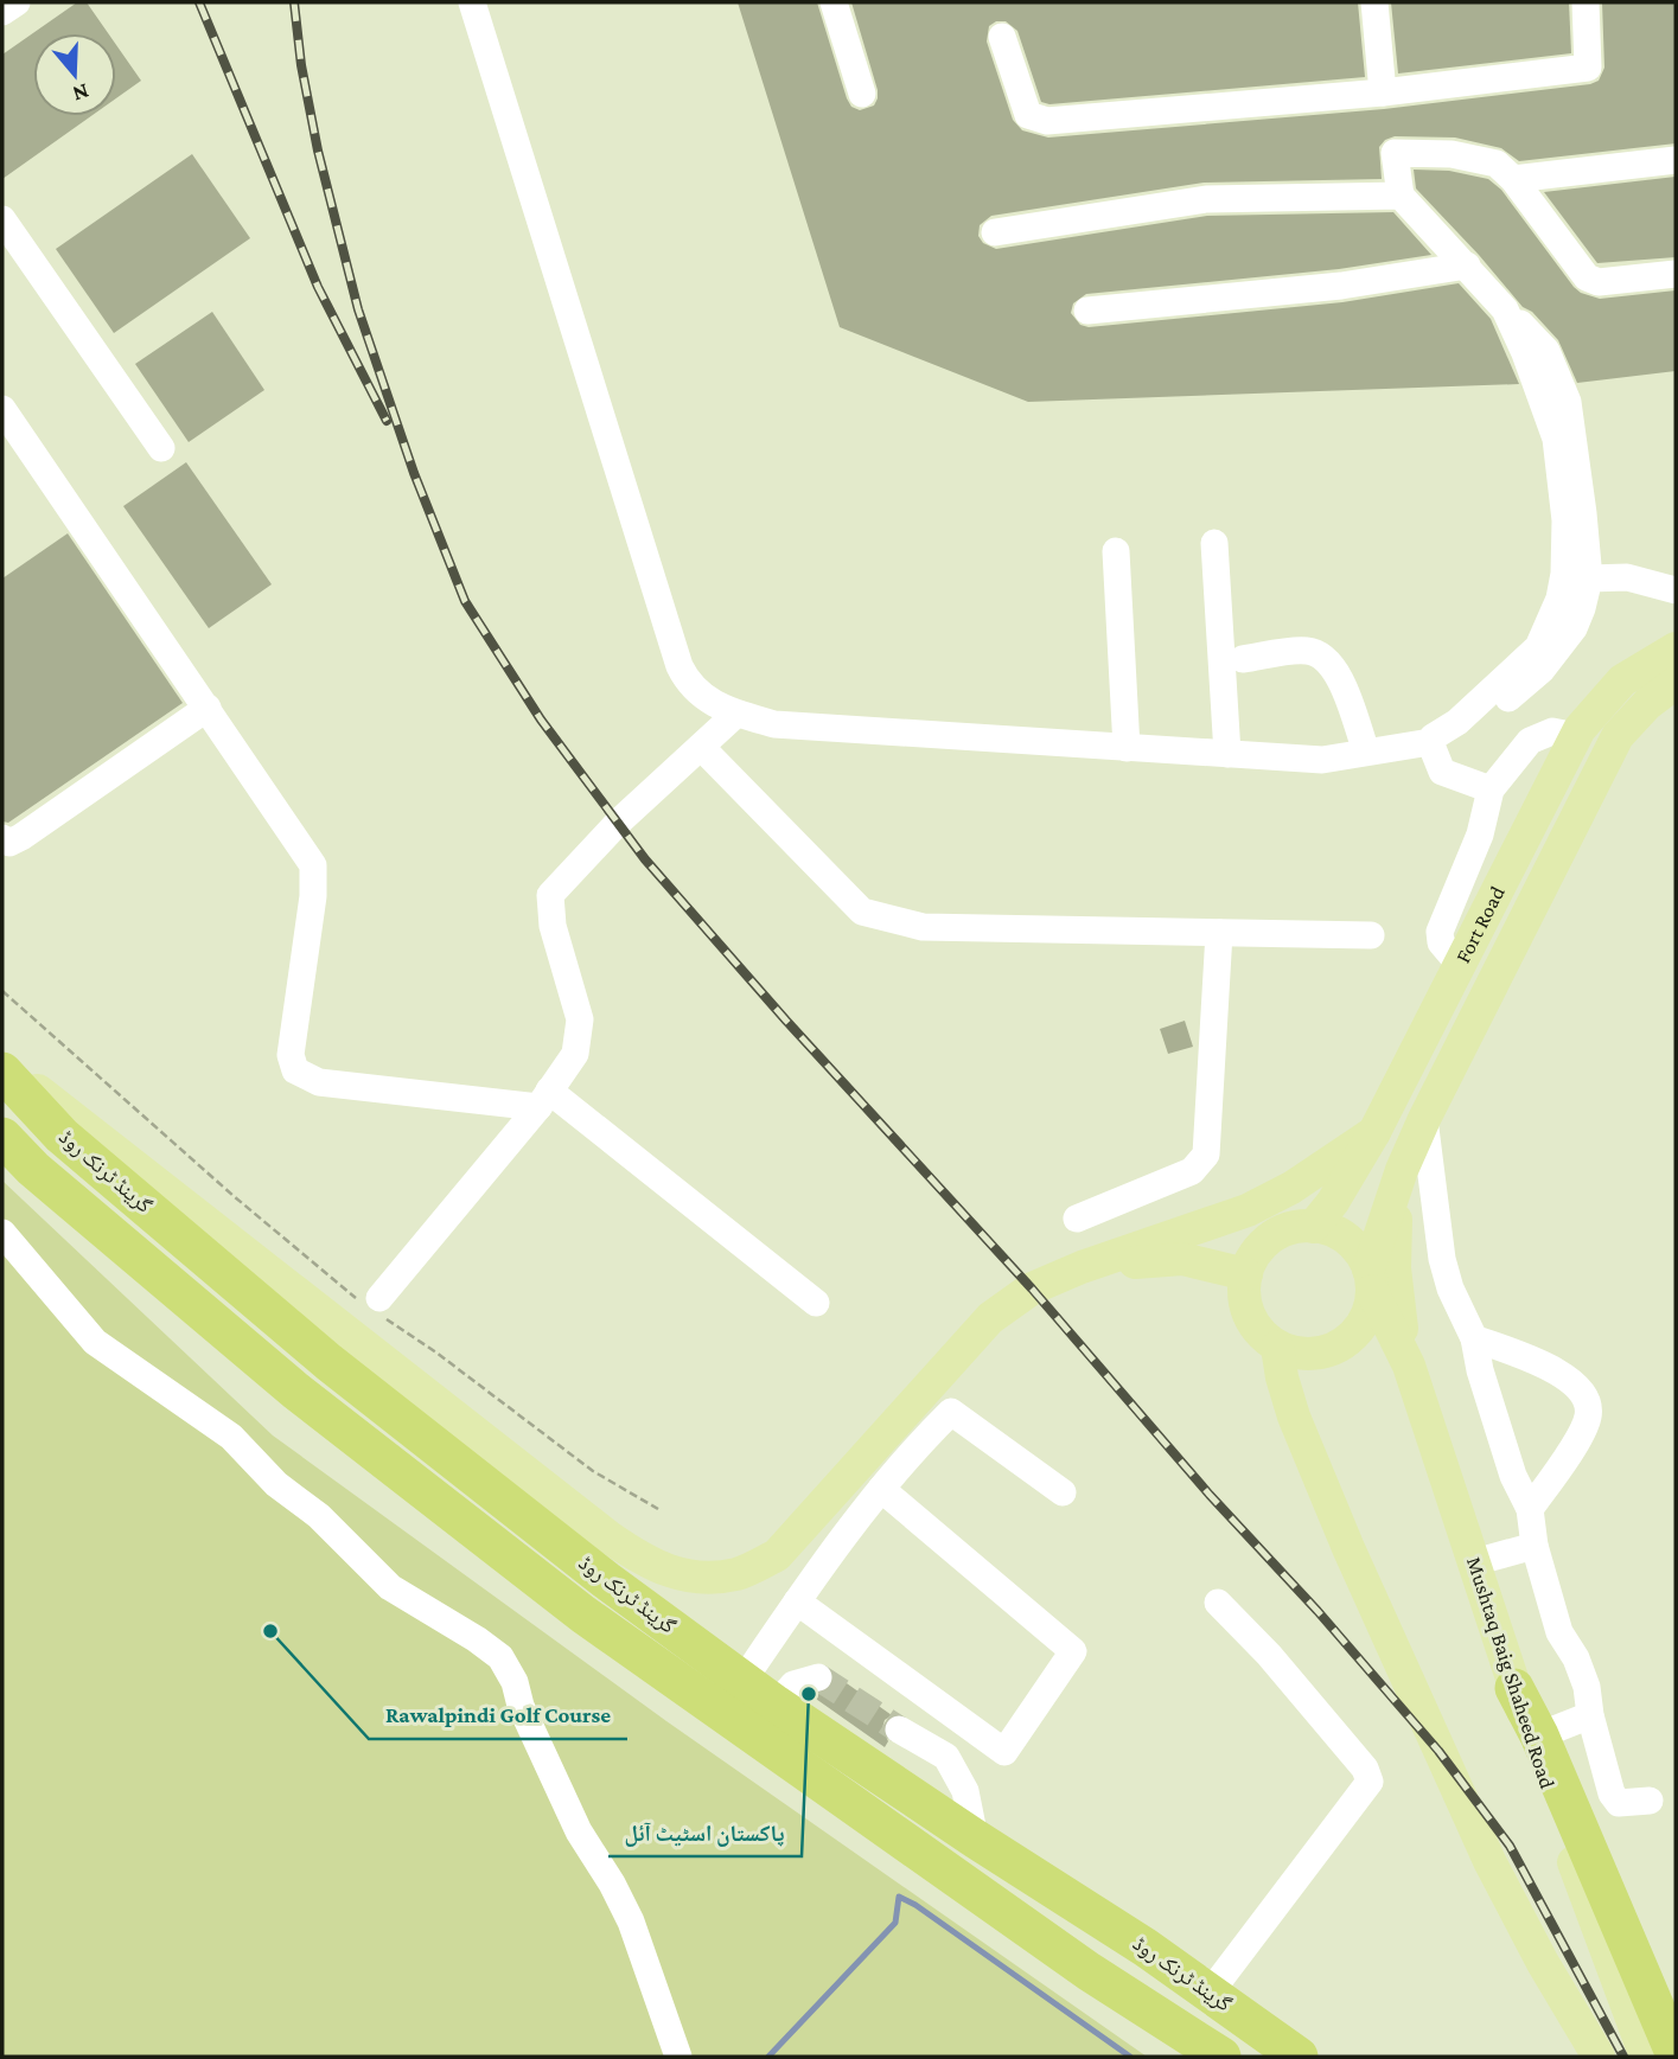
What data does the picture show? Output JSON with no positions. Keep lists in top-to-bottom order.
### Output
{
  "streets": {
    "highway": ["گرینڈ ٹرنک روڈ"],
    "main road": ["Fort Road", "Mushtaq Baig Shaheed Road"]
  },
  "crossings": [
    ["Fort Road", "Mushtaq Baig Shaheed Road"]
  ],
  "places": ["Rawalpindi Golf Course", "پاکستان اسٹیٹ آئل"],
  "north": "bottom"
}
